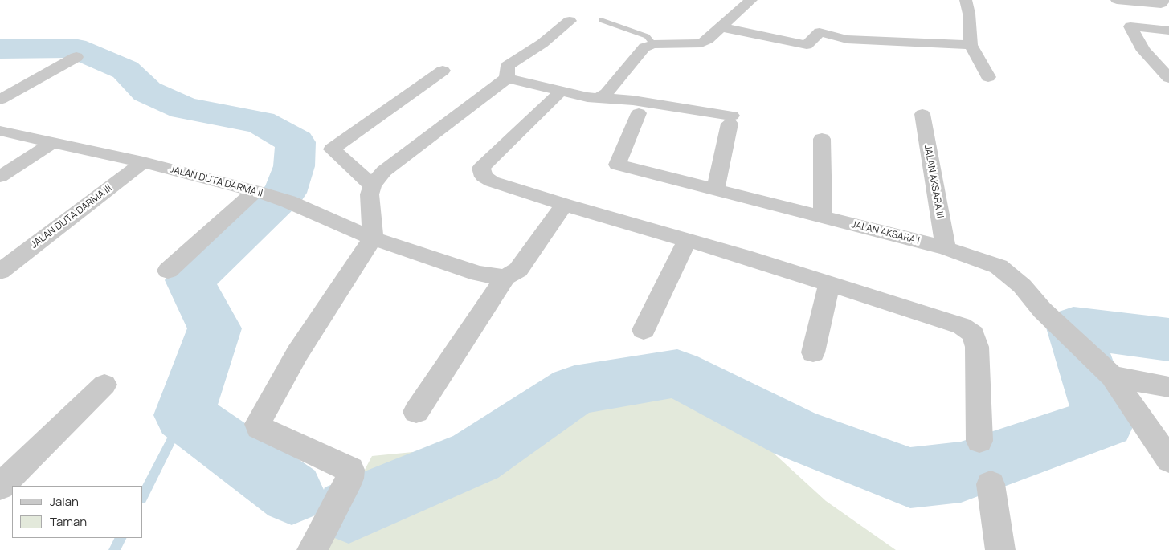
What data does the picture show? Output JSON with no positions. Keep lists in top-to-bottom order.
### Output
{
  "streets": {
    "street": [
      "JALAN DUTA DARMA II",
      "JALAN AKSARA III",
      "JALAN DUTA DARMA III",
      "JALAN AKSARA I"
    ]
  },
  "crossings": [
    ["JALAN DUTA DARMA II", "JALAN DUTA DARMA III"],
    ["JALAN AKSARA III", "JALAN AKSARA I"]
  ],
  "legend": ["Jalan", "Taman"]
}
